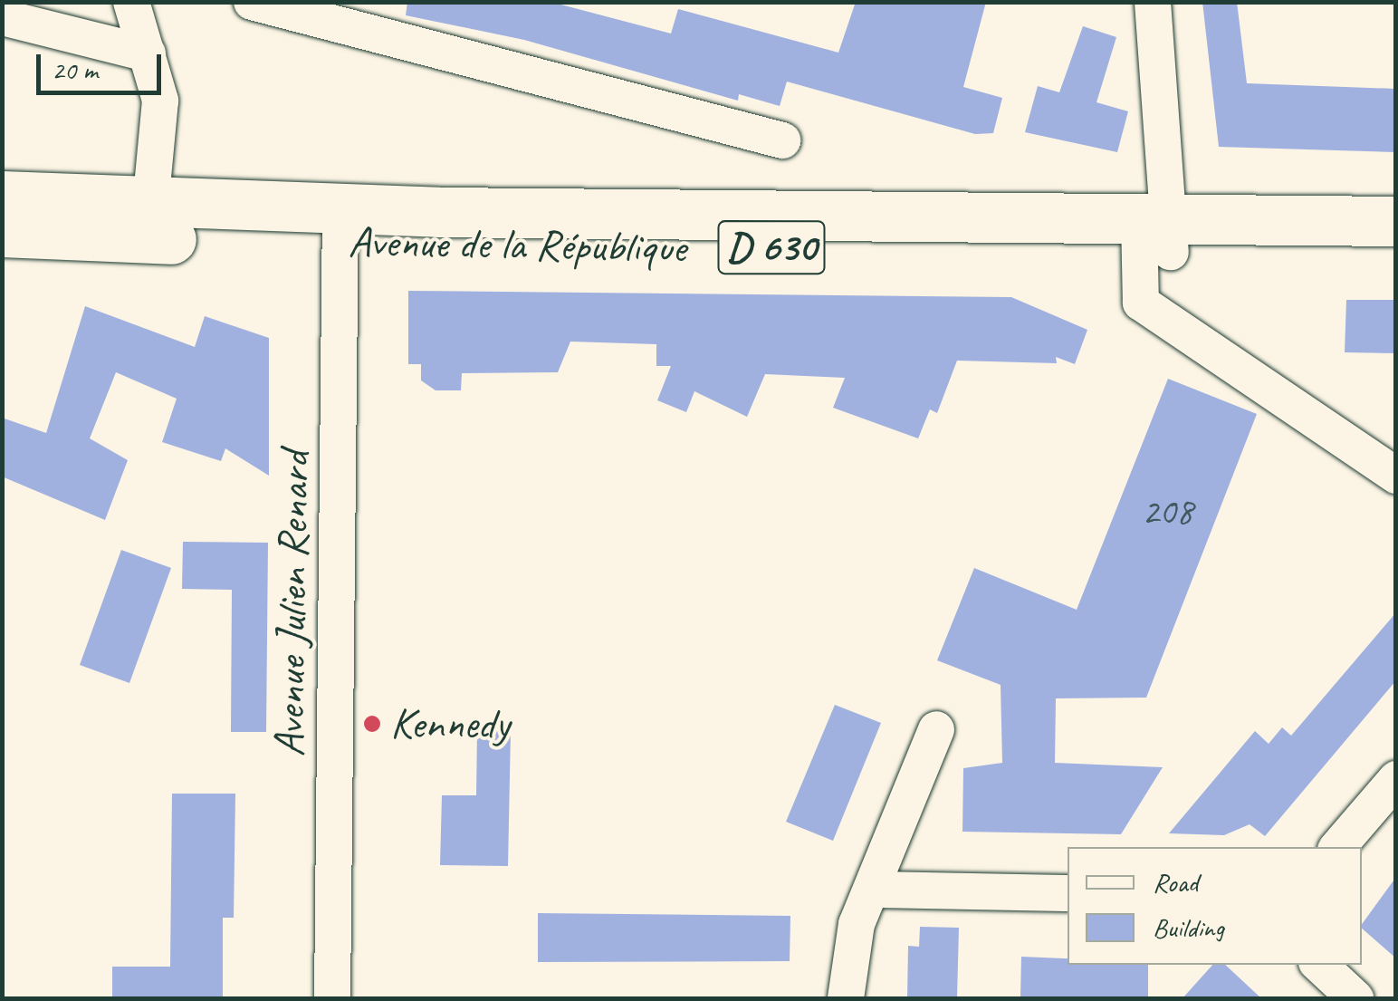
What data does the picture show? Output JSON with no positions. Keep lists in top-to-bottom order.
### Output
{
  "streets": {
    "main road": ["Avenue de la République", "D 630"],
    "street": ["Avenue Julien Renard"]
  },
  "crossings": [
    ["Avenue de la République", "Avenue Julien Renard"]
  ],
  "places": ["Kennedy"],
  "house_numbers": ["208"],
  "legend": ["Road", "Building"],
  "scale_bar": "20 m"
}
